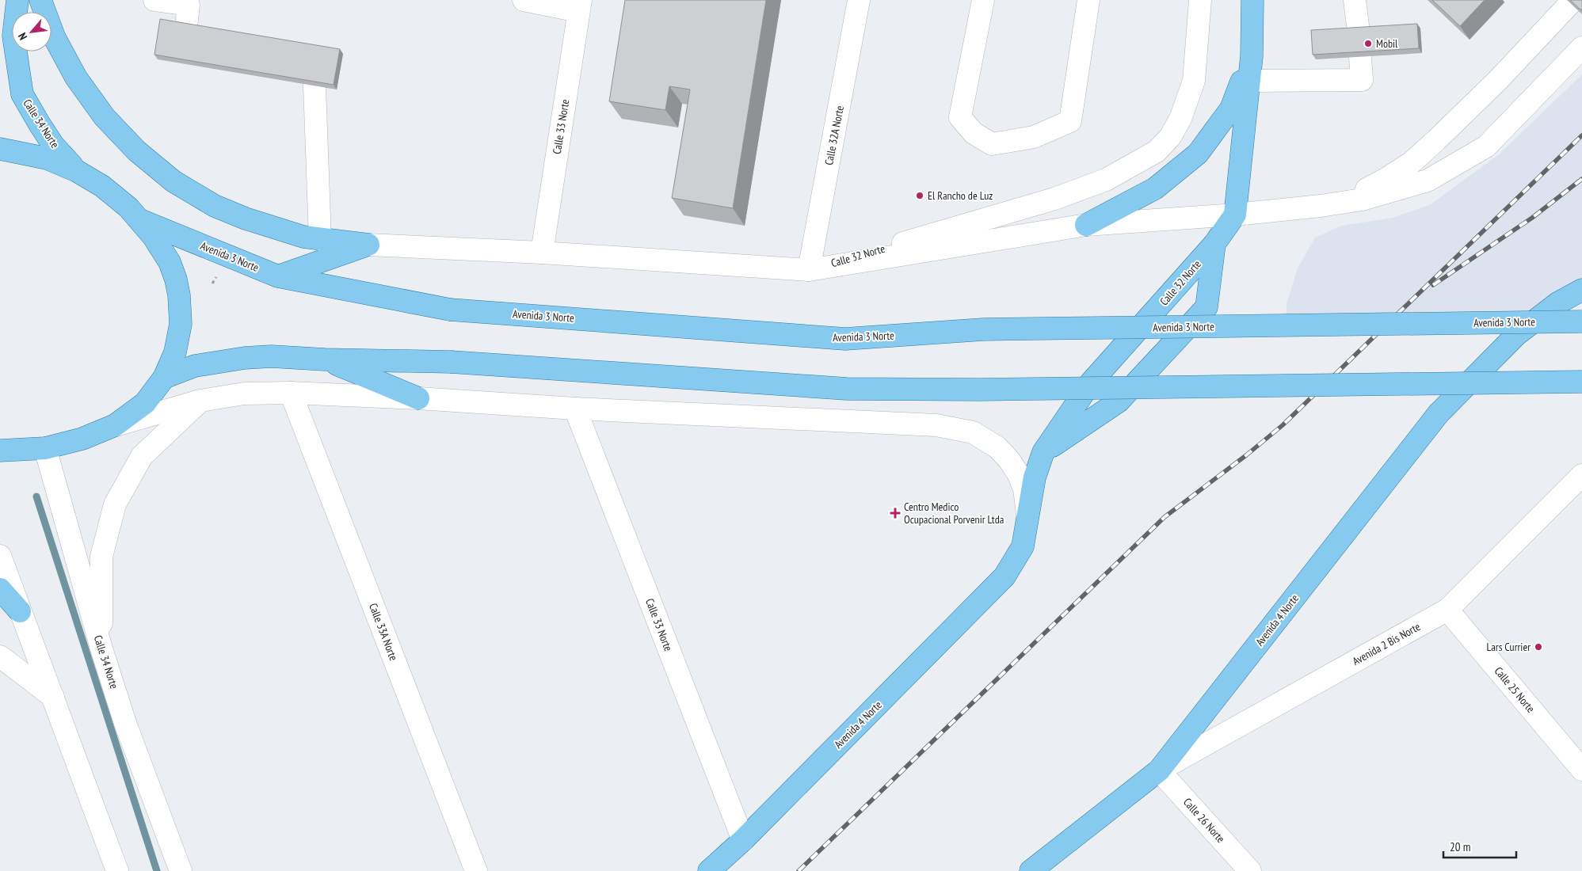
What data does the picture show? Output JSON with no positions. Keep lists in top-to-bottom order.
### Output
{
  "streets": {
    "main road": [
      "Calle 34 Norte",
      "Calle 32 Norte",
      "Avenida 3 Norte",
      "Avenida 4 Norte"
    ],
    "street": [
      "Calle 33 Norte",
      "Calle 32A Norte",
      "Calle 33A Norte",
      "Avenida 2 Bis Norte",
      "Calle 25 Norte",
      "Calle 26 Norte"
    ]
  },
  "crossings": [
    ["Calle 33 Norte", "Avenida 4 Norte"],
    ["Calle 32A Norte", "Calle 32 Norte"],
    ["Calle 32 Norte", "Avenida 4 Norte"],
    ["Avenida 4 Norte", "Avenida 2 Bis Norte"],
    ["Avenida 4 Norte", "Calle 26 Norte"],
    ["Avenida 2 Bis Norte", "Calle 25 Norte"],
    ["Avenida 2 Bis Norte", "Calle 26 Norte"]
  ],
  "places": {
    "other": ["Mobil", "El Rancho de Luz", "Lars Currier"],
    "health": ["Centro Medico Ocupacional Porvenir Ltda"]
  },
  "scale_bar": "20 m",
  "north": "bottom left"
}
